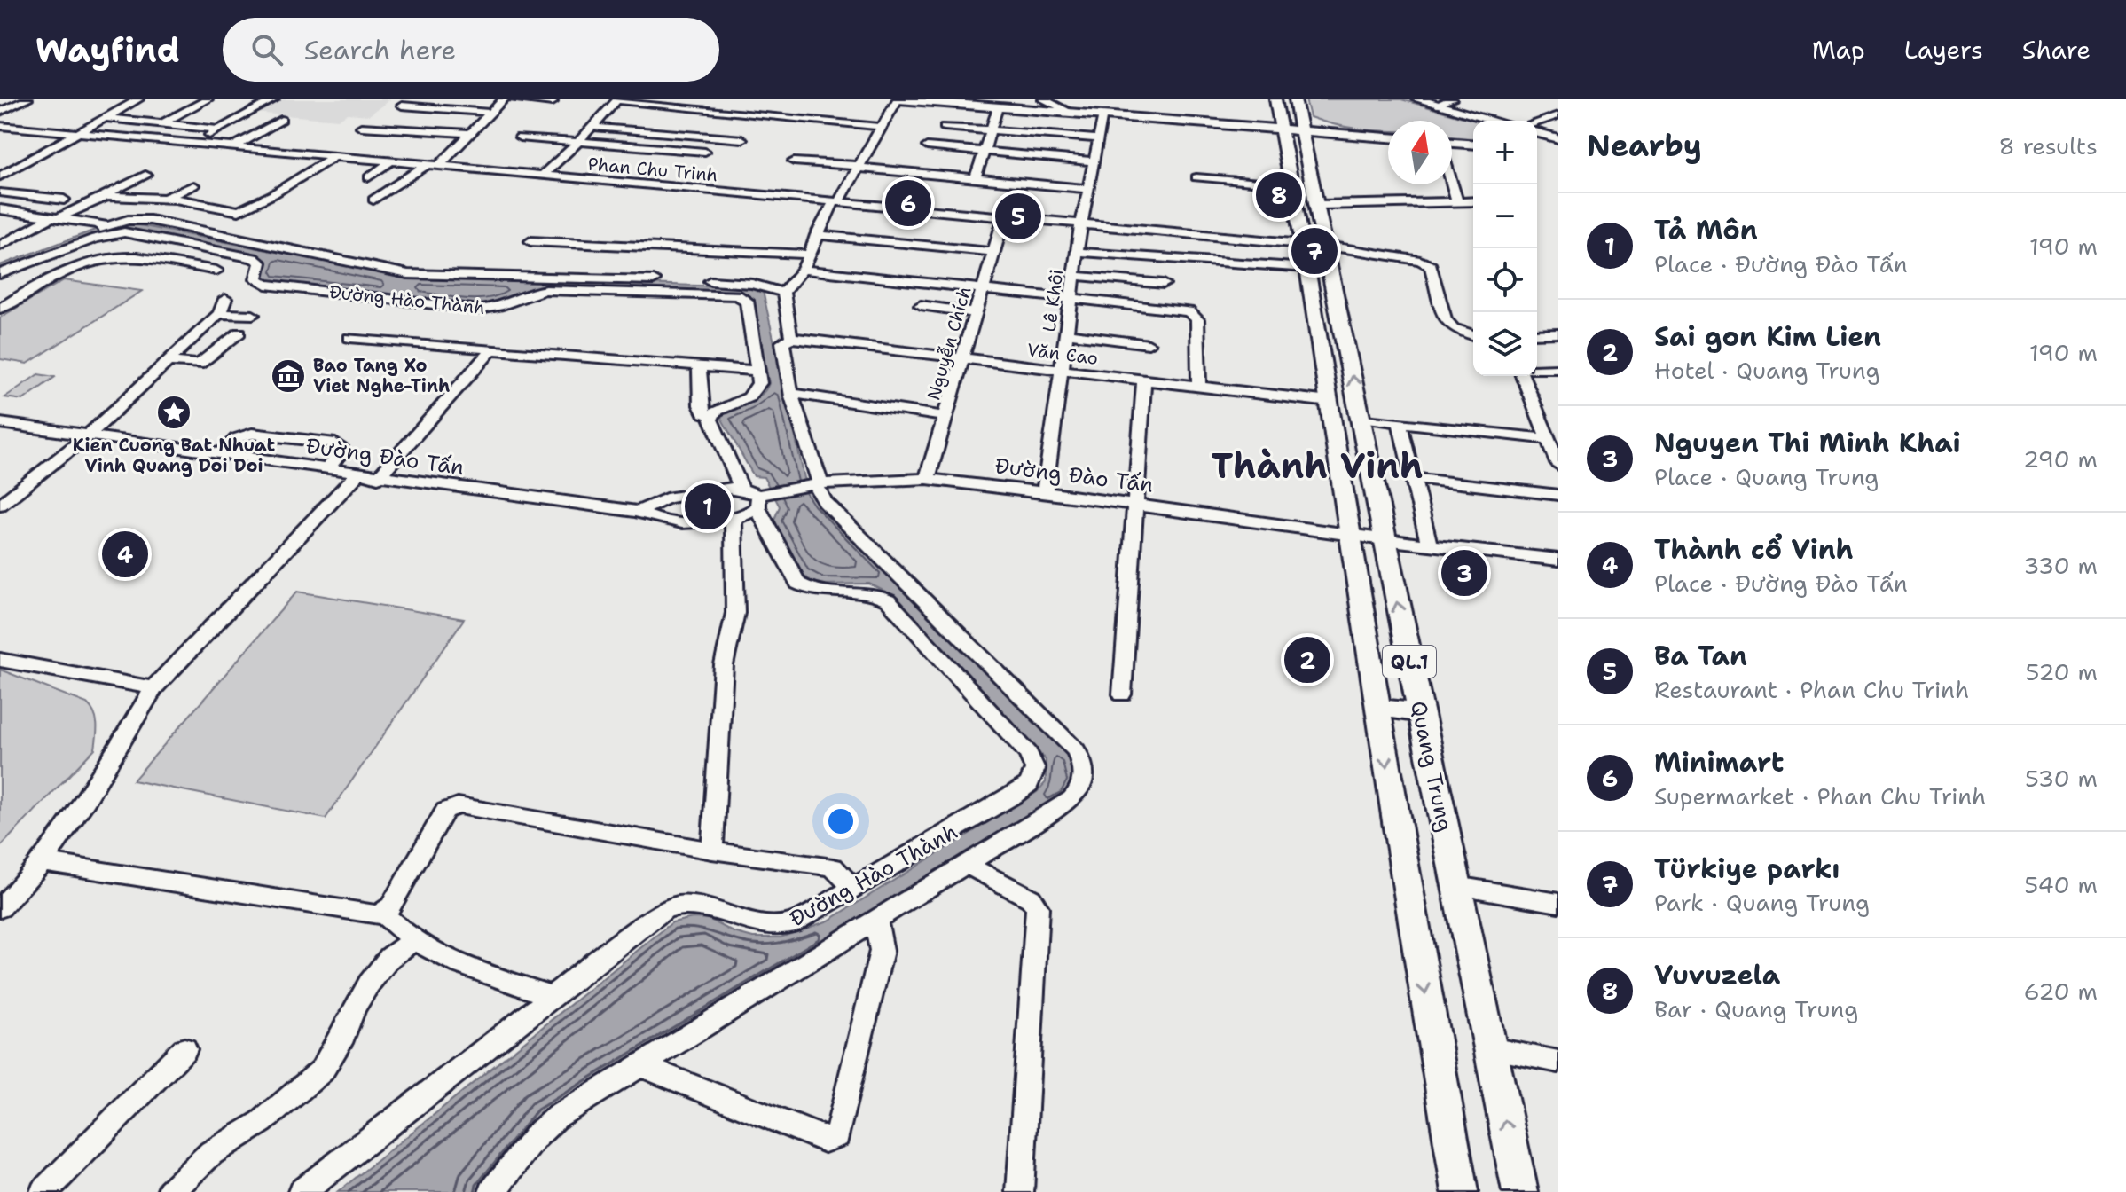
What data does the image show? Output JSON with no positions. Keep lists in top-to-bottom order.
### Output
{
  "streets": {
    "main road": ["QL.1", "Quang Trung"],
    "street": [
      "Phan Chu Trinh",
      "Đường Hào Thành",
      "Lê Khôi",
      "Nguyễn Chích",
      "Văn Cao",
      "Đường Đào Tấn"
    ]
  },
  "crossings": [
    ["Phan Chu Trinh", "Lê Khôi"],
    ["Phan Chu Trinh", "Nguyễn Chích"],
    ["Phan Chu Trinh", "Quang Trung"],
    ["Đường Hào Thành", "Đường Đào Tấn"],
    ["Lê Khôi", "Văn Cao"],
    ["Lê Khôi", "Đường Đào Tấn"],
    ["Nguyễn Chích", "Văn Cao"],
    ["Nguyễn Chích", "Đường Đào Tấn"],
    ["Văn Cao", "Quang Trung"],
    ["Đường Đào Tấn", "Quang Trung"],
    ["QL.1", "Quang Trung"]
  ],
  "districts": ["Thành Vinh"],
  "places": {
    "museum": ["Bao Tang Xo Viet Nghe-Tinh"],
    "place": ["Kien Cuong Bat Nhuat Vinh Quang Doi Doi"]
  },
  "north": "top",
  "page": {
    "header": "Wayfind",
    "search": "Search here",
    "nav": ["Map", "Layers", "Share"],
    "heading": ["Nearby", "8 results"],
    "map_buttons": ["+", "−"],
    "pins": [
      "8",
      "6",
      "5",
      "7",
      "1",
      "4",
      "3",
      "2"
    ],
    "list": [
      {
        "mark": "1",
        "name": "Tả Môn",
        "note": "Place · Đường Đào Tấn",
        "value": "190 m"
      },
      {
        "mark": "2",
        "name": "Sai gon Kim Lien",
        "note": "Hotel · Quang Trung",
        "value": "190 m"
      },
      {
        "mark": "3",
        "name": "Nguyen Thi Minh Khai",
        "note": "Place · Quang Trung",
        "value": "290 m"
      },
      {
        "mark": "4",
        "name": "Thành cổ Vinh",
        "note": "Place · Đường Đào Tấn",
        "value": "330 m"
      },
      {
        "mark": "5",
        "name": "Ba Tan",
        "note": "Restaurant · Phan Chu Trinh",
        "value": "520 m"
      },
      {
        "mark": "6",
        "name": "Minimart",
        "note": "Supermarket · Phan Chu Trinh",
        "value": "530 m"
      },
      {
        "mark": "7",
        "name": "Türkiye parkı",
        "note": "Park · Quang Trung",
        "value": "540 m"
      },
      {
        "mark": "8",
        "name": "Vuvuzela",
        "note": "Bar · Quang Trung",
        "value": "620 m"
      }
    ]
  }
}
